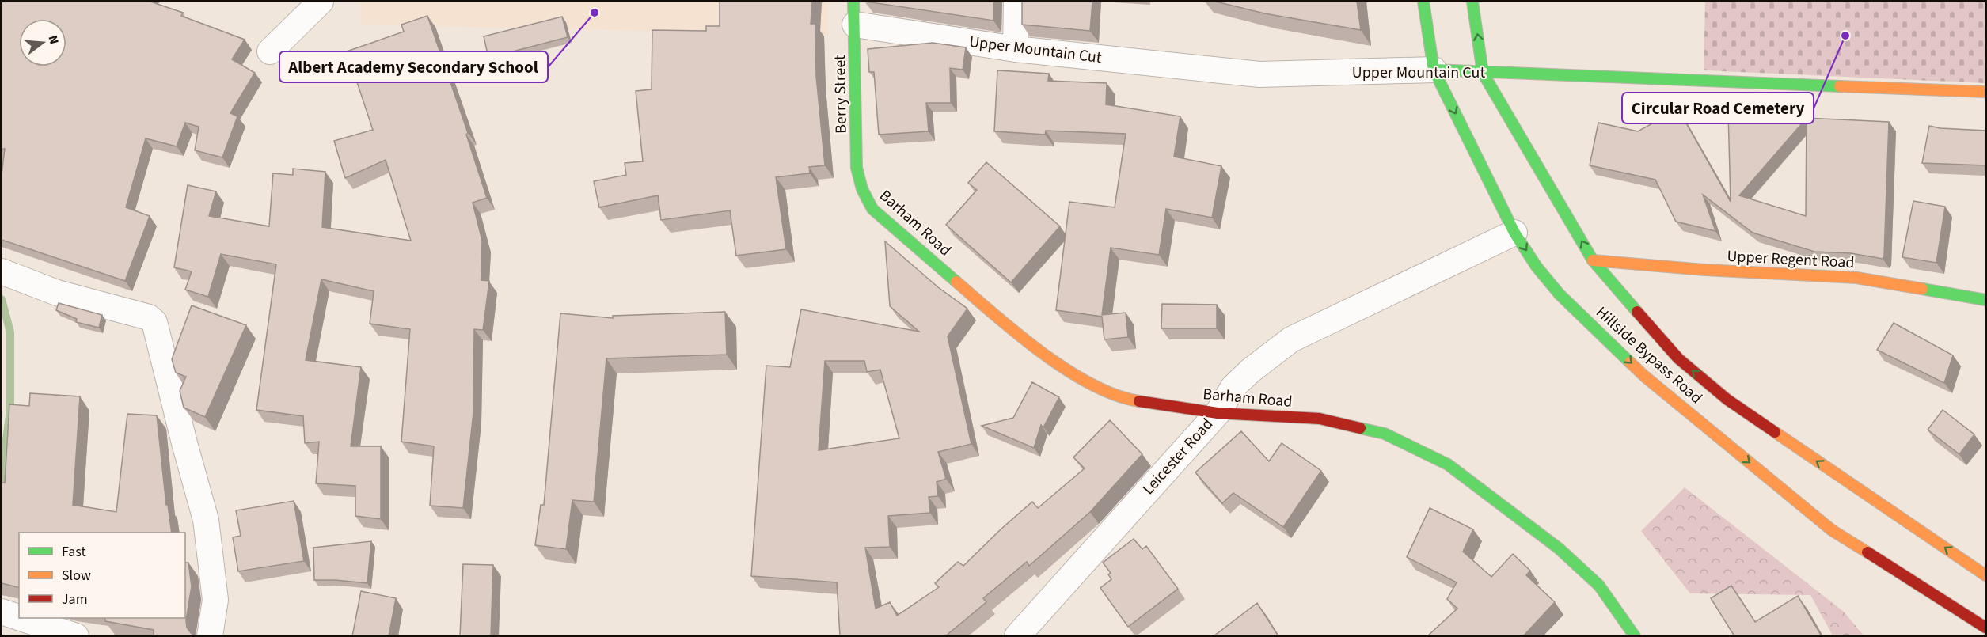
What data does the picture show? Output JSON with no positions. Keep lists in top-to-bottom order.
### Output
{
  "streets": {
    "street": [
      "Upper Mountain Cut",
      "Berry Street",
      "Barham Road",
      "Upper Regent Road",
      "Hillside Bypass Road",
      "Leicester Road"
    ]
  },
  "crossings": [
    ["Upper Mountain Cut", "Berry Street"],
    ["Upper Mountain Cut", "Hillside Bypass Road"],
    ["Berry Street", "Barham Road"],
    ["Barham Road", "Leicester Road"],
    ["Upper Regent Road", "Hillside Bypass Road"],
    ["Hillside Bypass Road", "Leicester Road"]
  ],
  "places": ["Albert Academy Secondary School", "Circular Road Cemetery"],
  "legend": ["Fast", "Slow", "Jam"],
  "north": "right"
}
